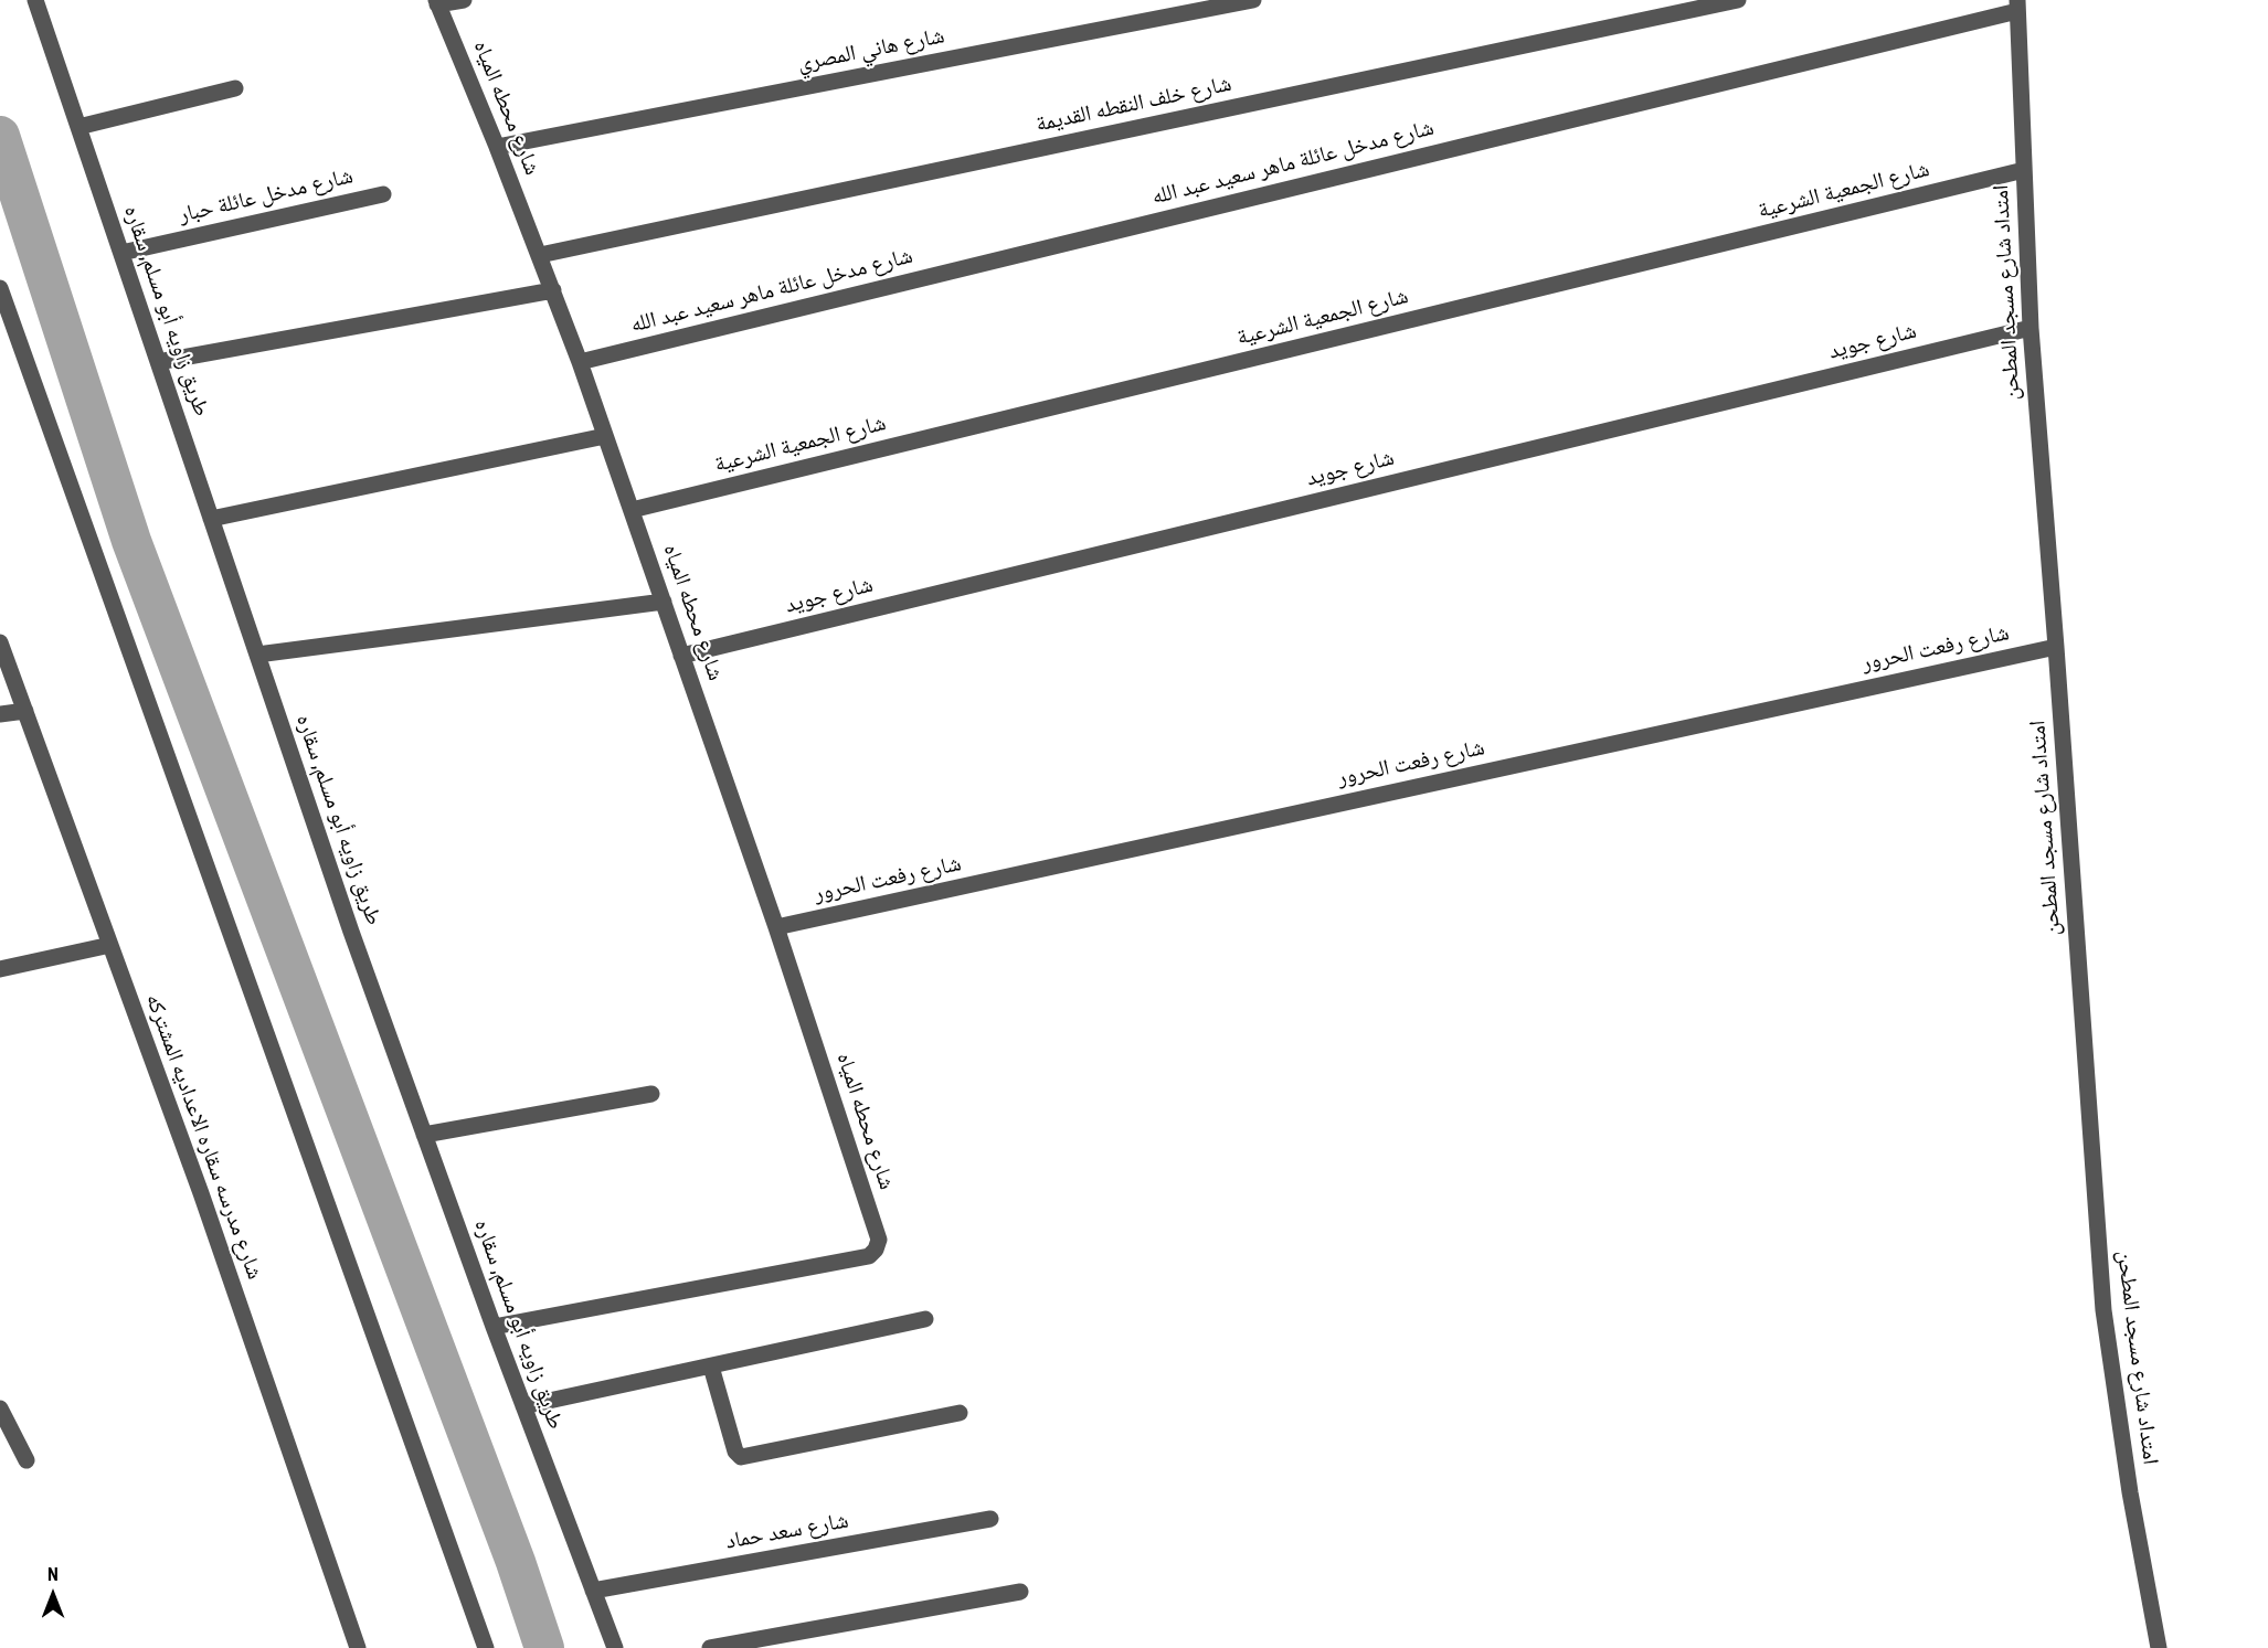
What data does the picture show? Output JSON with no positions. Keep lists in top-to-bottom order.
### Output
{
  "streets": {
    "street": [
      "شارع هاني المصري",
      "شارع خلف النقطه القديمة",
      "شارع محطه المياه",
      "شارع مدخل عائلة ماهر سعيد عبد الله",
      "شارع الجمعية الشرعية",
      "شارع مدخل عائلة حبار",
      "امتداد شارع مسجد المطحن",
      "طريق زاويه أبو مسلم, سقاره",
      "شارع جويد",
      "شارع رفعت الحرور",
      "شارع مدرسه سقاره الاعداديه المشتركه",
      "شارع سعد حماد"
    ]
  },
  "crossings": [
    ["شارع هاني المصري", "شارع محطه المياه"],
    ["شارع خلف النقطه القديمة", "شارع محطه المياه"],
    ["شارع محطه المياه", "شارع مدخل عائلة ماهر سعيد عبد الله"],
    ["شارع محطه المياه", "شارع الجمعية الشرعية"],
    ["شارع محطه المياه", "طريق زاويه أبو مسلم, سقاره"],
    ["شارع محطه المياه", "شارع جويد"],
    ["شارع محطه المياه", "شارع رفعت الحرور"],
    ["شارع مدخل عائلة ماهر سعيد عبد الله", "امتداد شارع مسجد المطحن"],
    ["شارع الجمعية الشرعية", "امتداد شارع مسجد المطحن"],
    ["شارع مدخل عائلة حبار", "طريق زاويه أبو مسلم, سقاره"],
    ["امتداد شارع مسجد المطحن", "شارع جويد"],
    ["امتداد شارع مسجد المطحن", "شارع رفعت الحرور"],
    ["طريق زاويه أبو مسلم, سقاره", "شارع سعد حماد"]
  ],
  "north": "top"
}
